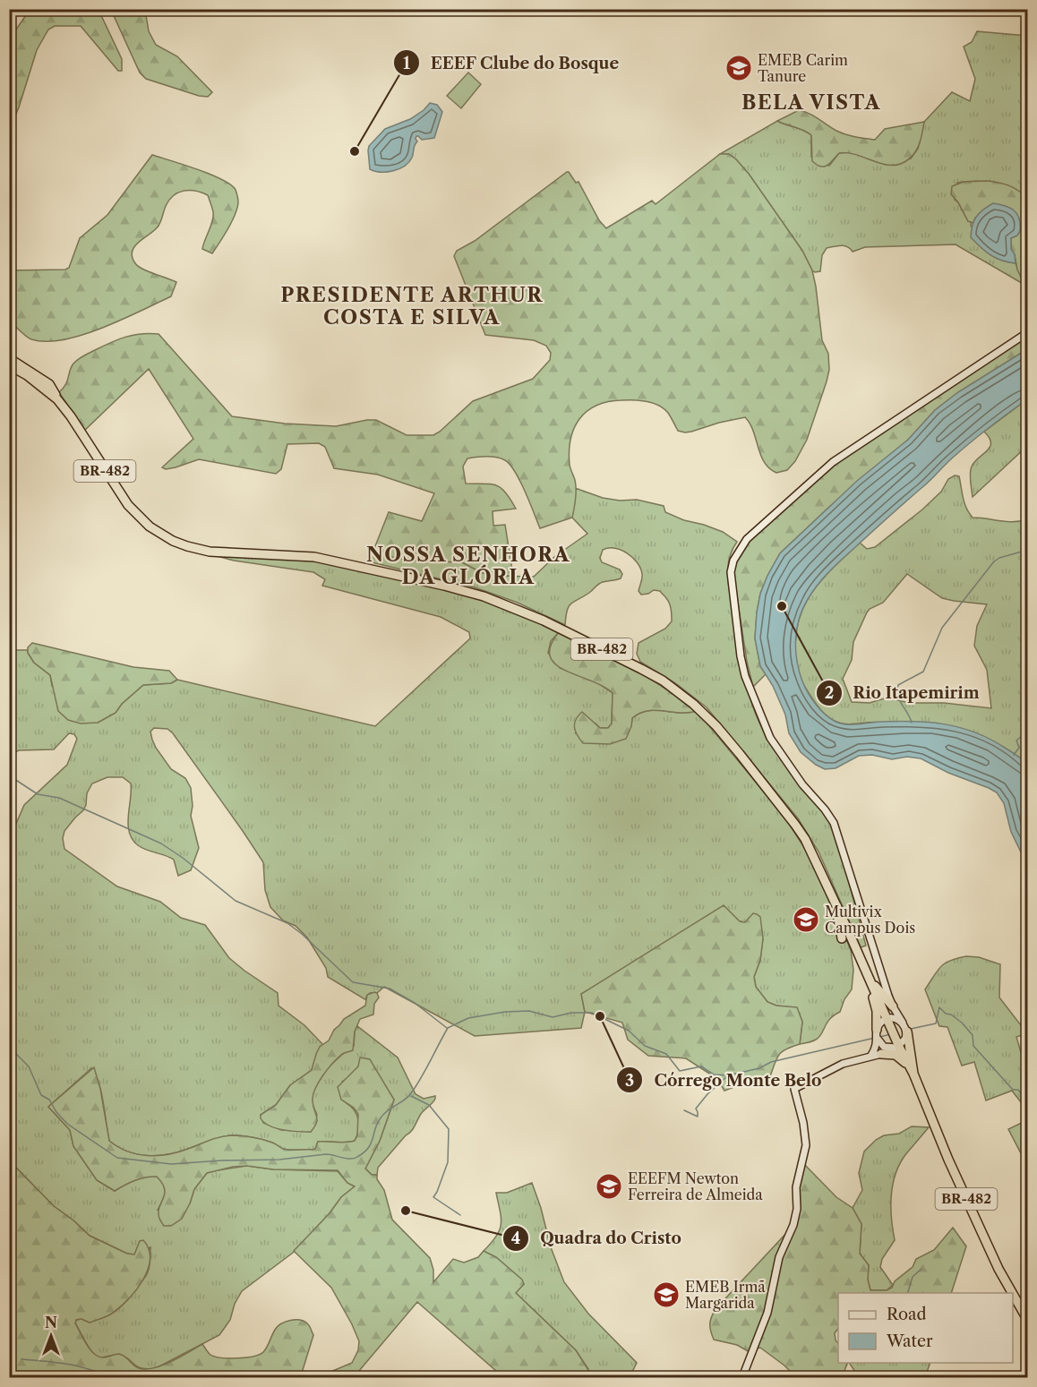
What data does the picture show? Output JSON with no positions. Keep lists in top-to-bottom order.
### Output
{
  "streets": {
    "highway": ["BR-482"]
  },
  "districts": ["BELA VISTA", "PRESIDENTE ARTHUR COSTA E SILVA", "NOSSA SENHORA DA GLÓRIA"],
  "places": {
    "school or university": [
      "EMEB Carim Tanure",
      "Multivix Campus Dois",
      "EEEFM Newton Ferreira de Almeida",
      "EMEB Irmã Margarida"
    ],
    "other": [
      "EEEF Clube do Bosque",
      "Rio Itapemirim",
      "Córrego Monte Belo",
      "Quadra do Cristo"
    ]
  },
  "legend": ["Road", "Water"],
  "north": "top"
}
